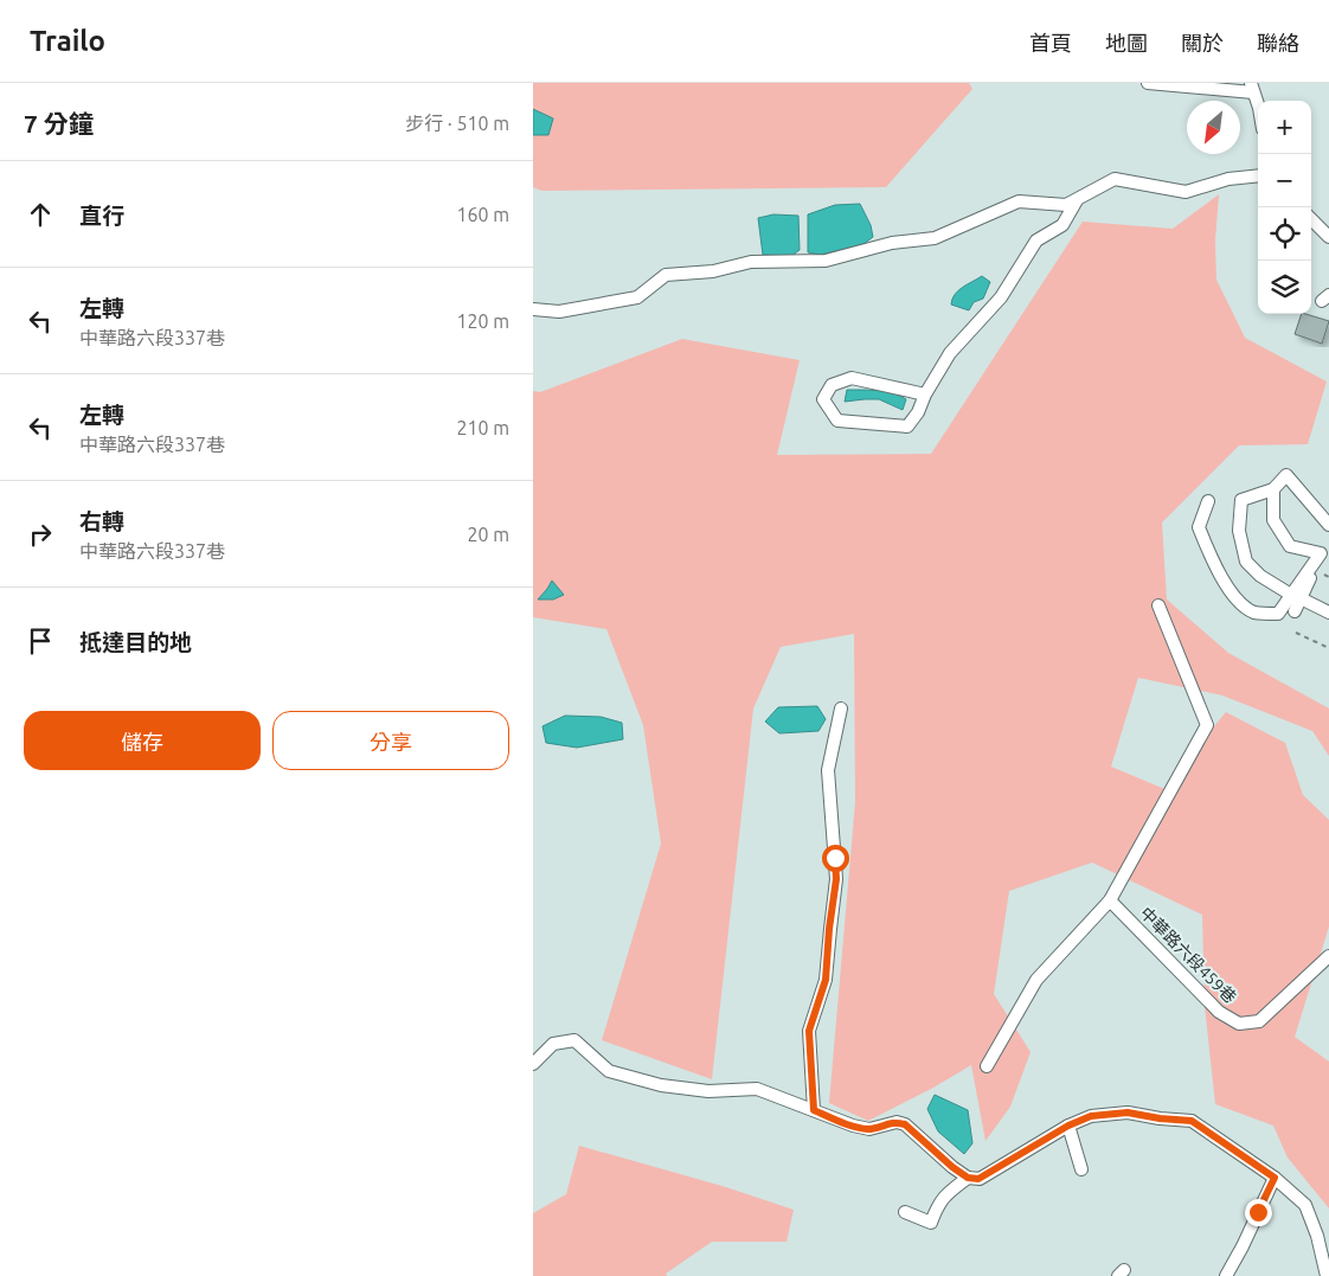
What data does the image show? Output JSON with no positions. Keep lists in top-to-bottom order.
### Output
{
  "streets": {
    "street": ["中華路六段459巷"]
  },
  "north": "bottom left",
  "page": {
    "header": "Trailo",
    "nav": [
      "首頁",
      "地圖",
      "關於",
      "聯絡"
    ],
    "heading": ["7 分鐘", "步行 · 510 m"],
    "map_buttons": ["+", "−"],
    "list": [
      ["直行", "160 m"],
      ["左轉", "中華路六段337巷", "120 m"],
      ["左轉", "中華路六段337巷", "210 m"],
      ["右轉", "中華路六段337巷", "20 m"],
      "抵達目的地"
    ],
    "buttons": ["儲存", "分享"]
  }
}
